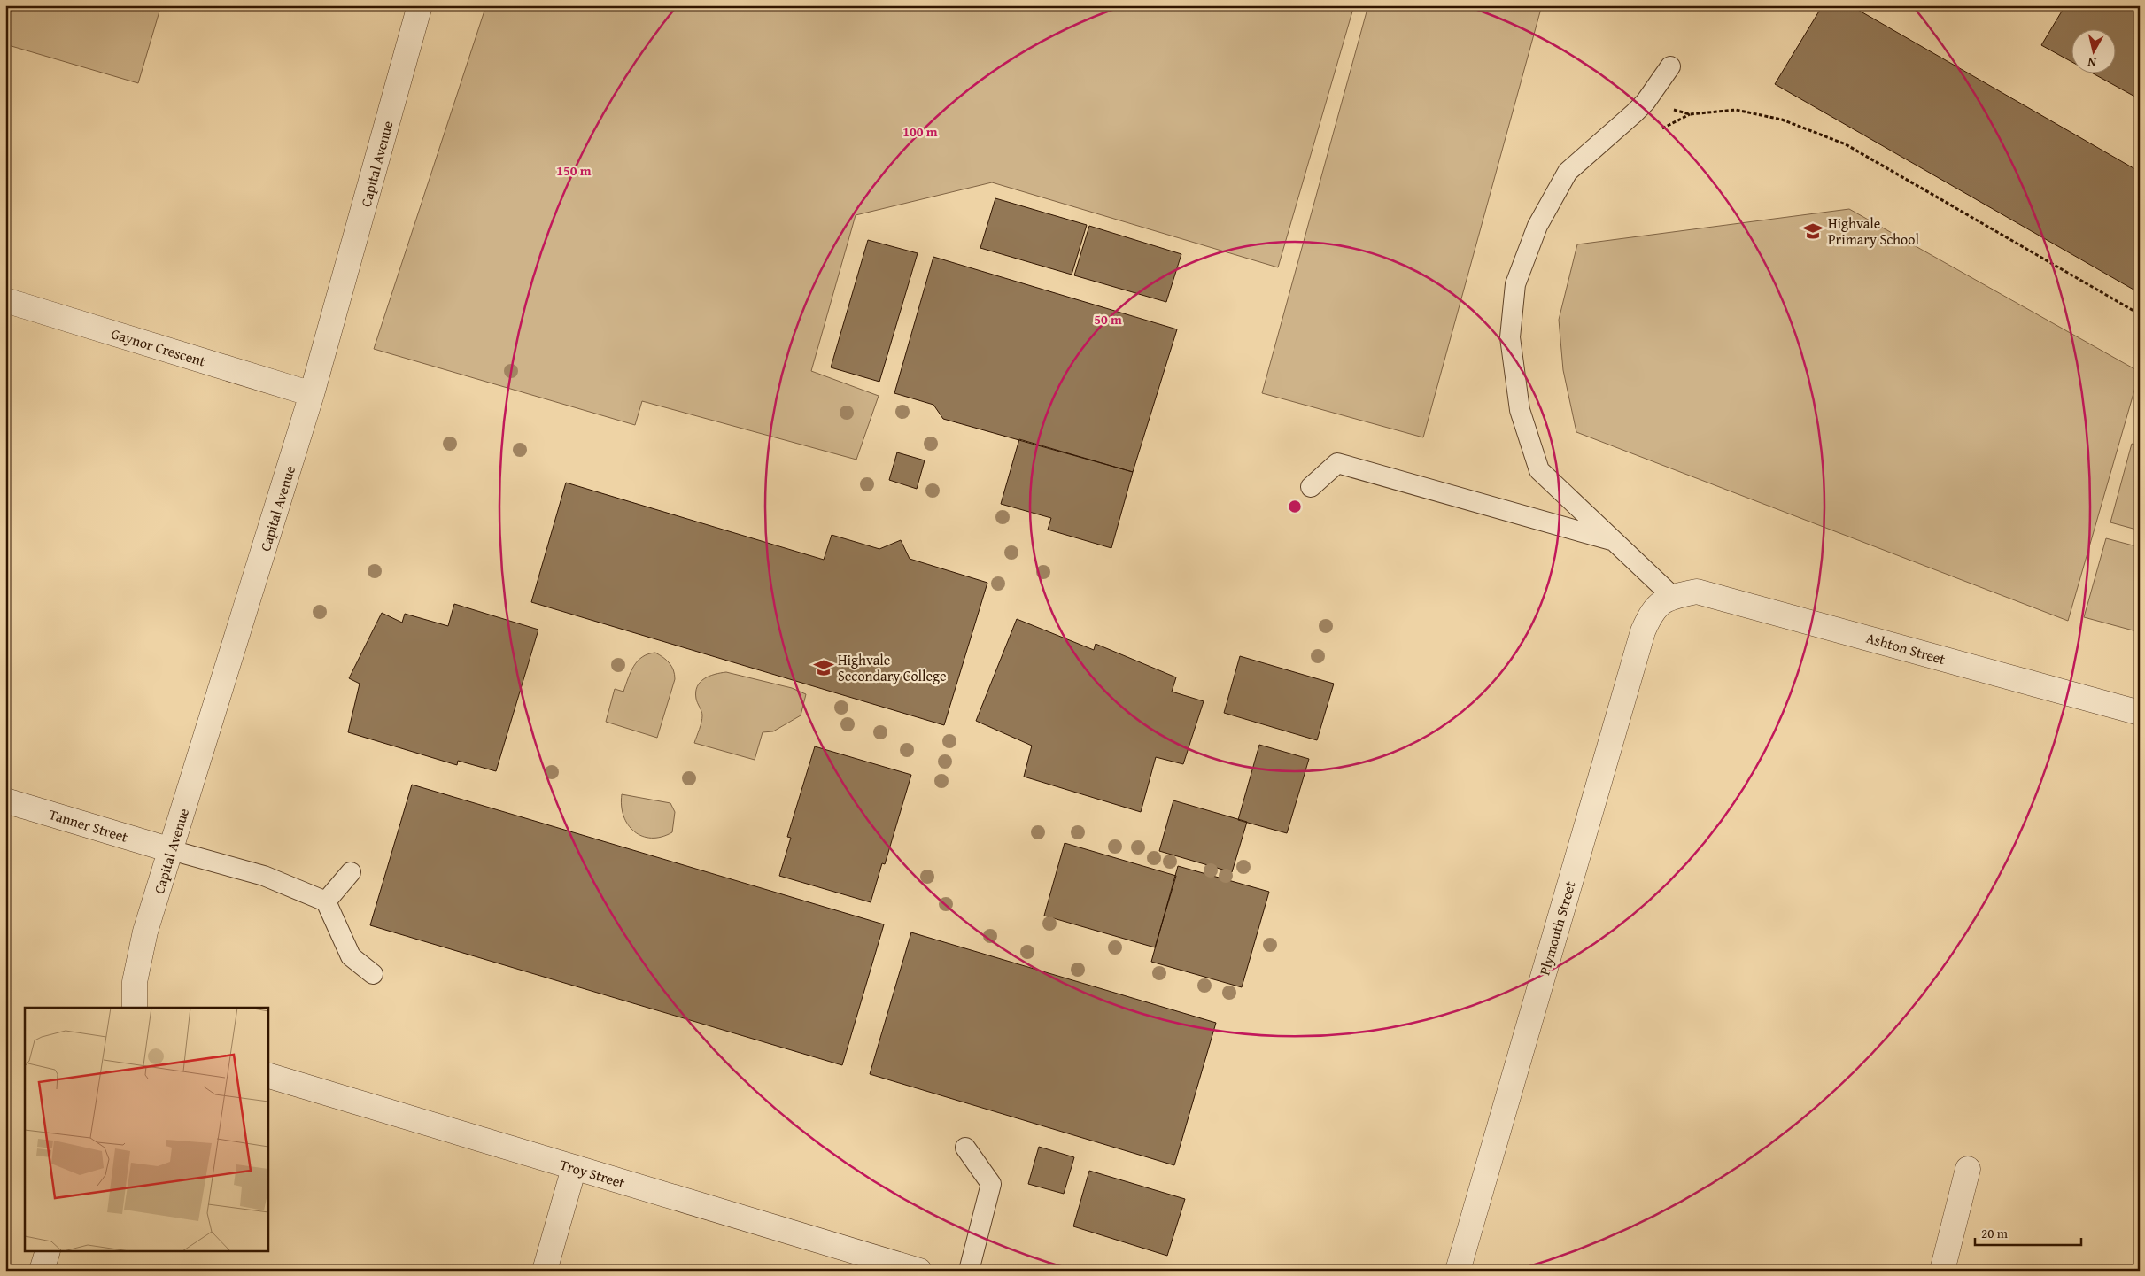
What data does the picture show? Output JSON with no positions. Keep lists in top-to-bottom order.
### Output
{
  "streets": {
    "street": [
      "Capital Avenue",
      "Gaynor Crescent",
      "Ashton Street",
      "Tanner Street",
      "Plymouth Street",
      "Troy Street"
    ]
  },
  "crossings": [
    ["Capital Avenue", "Gaynor Crescent"],
    ["Capital Avenue", "Tanner Street"],
    ["Ashton Street", "Plymouth Street"]
  ],
  "places": {
    "school or university": ["Highvale Primary School", "Highvale Secondary College"]
  },
  "scale_bar": "20 m",
  "north": "bottom",
  "rings": ["100 m", "150 m", "50 m"]
}
